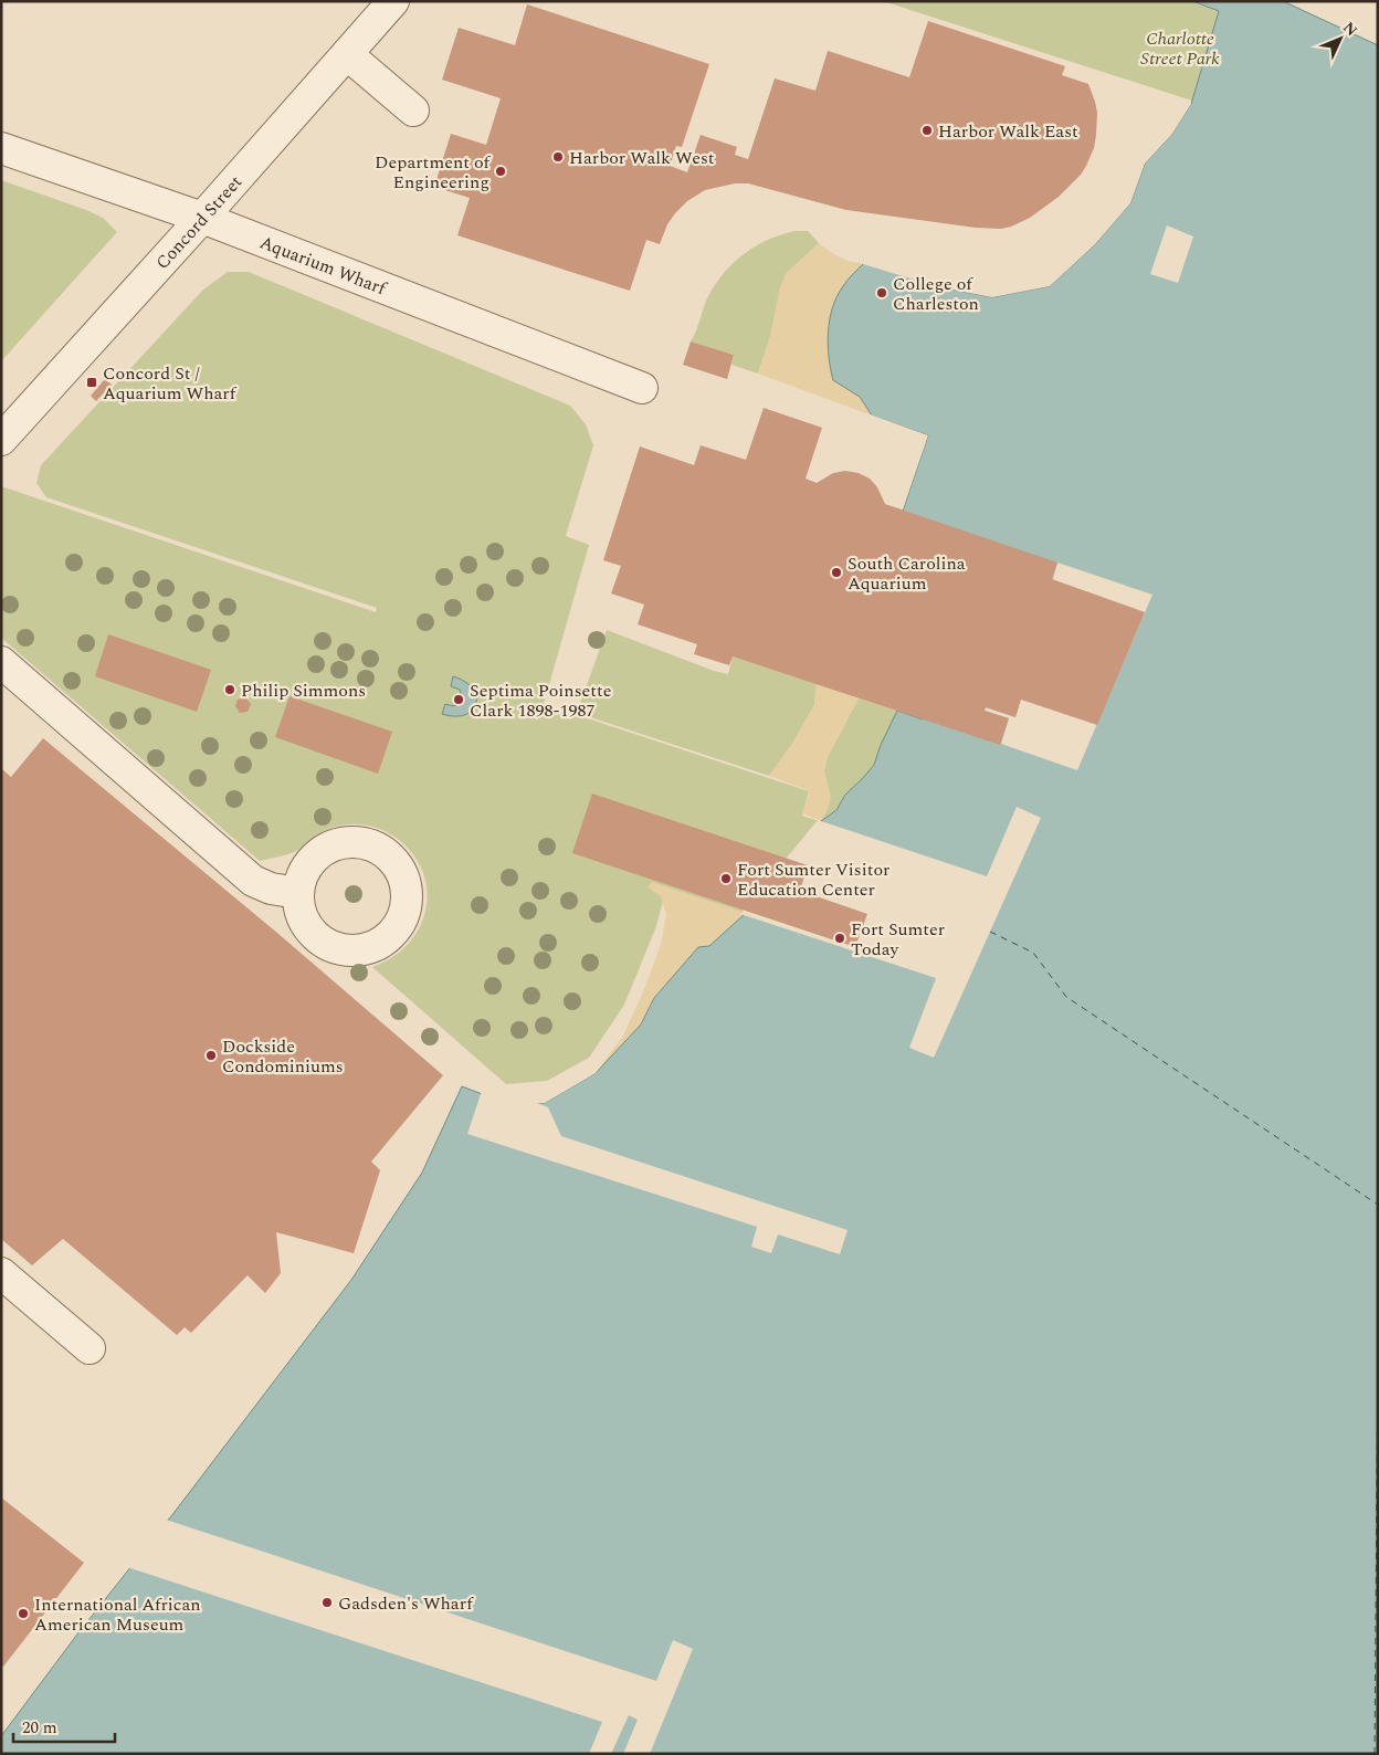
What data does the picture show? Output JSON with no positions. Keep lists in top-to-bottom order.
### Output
{
  "streets": {
    "street": ["Concord Street", "Aquarium Wharf"]
  },
  "crossings": [
    ["Concord Street", "Aquarium Wharf"]
  ],
  "parks": ["Charlotte Street Park"],
  "places": {
    "other": [
      "Harbor Walk East",
      "Harbor Walk West",
      "Department of Engineering",
      "College of Charleston",
      "South Carolina Aquarium",
      "Philip Simmons",
      "Septima Poinsette Clark 1898-1987",
      "Fort Sumter Visitor Education Center",
      "Fort Sumter Today",
      "Dockside Condominiums",
      "Gadsden's Wharf",
      "International African American Museum"
    ],
    "transit": ["Concord St / Aquarium Wharf"]
  },
  "scale_bar": "20 m",
  "north": "top right"
}
